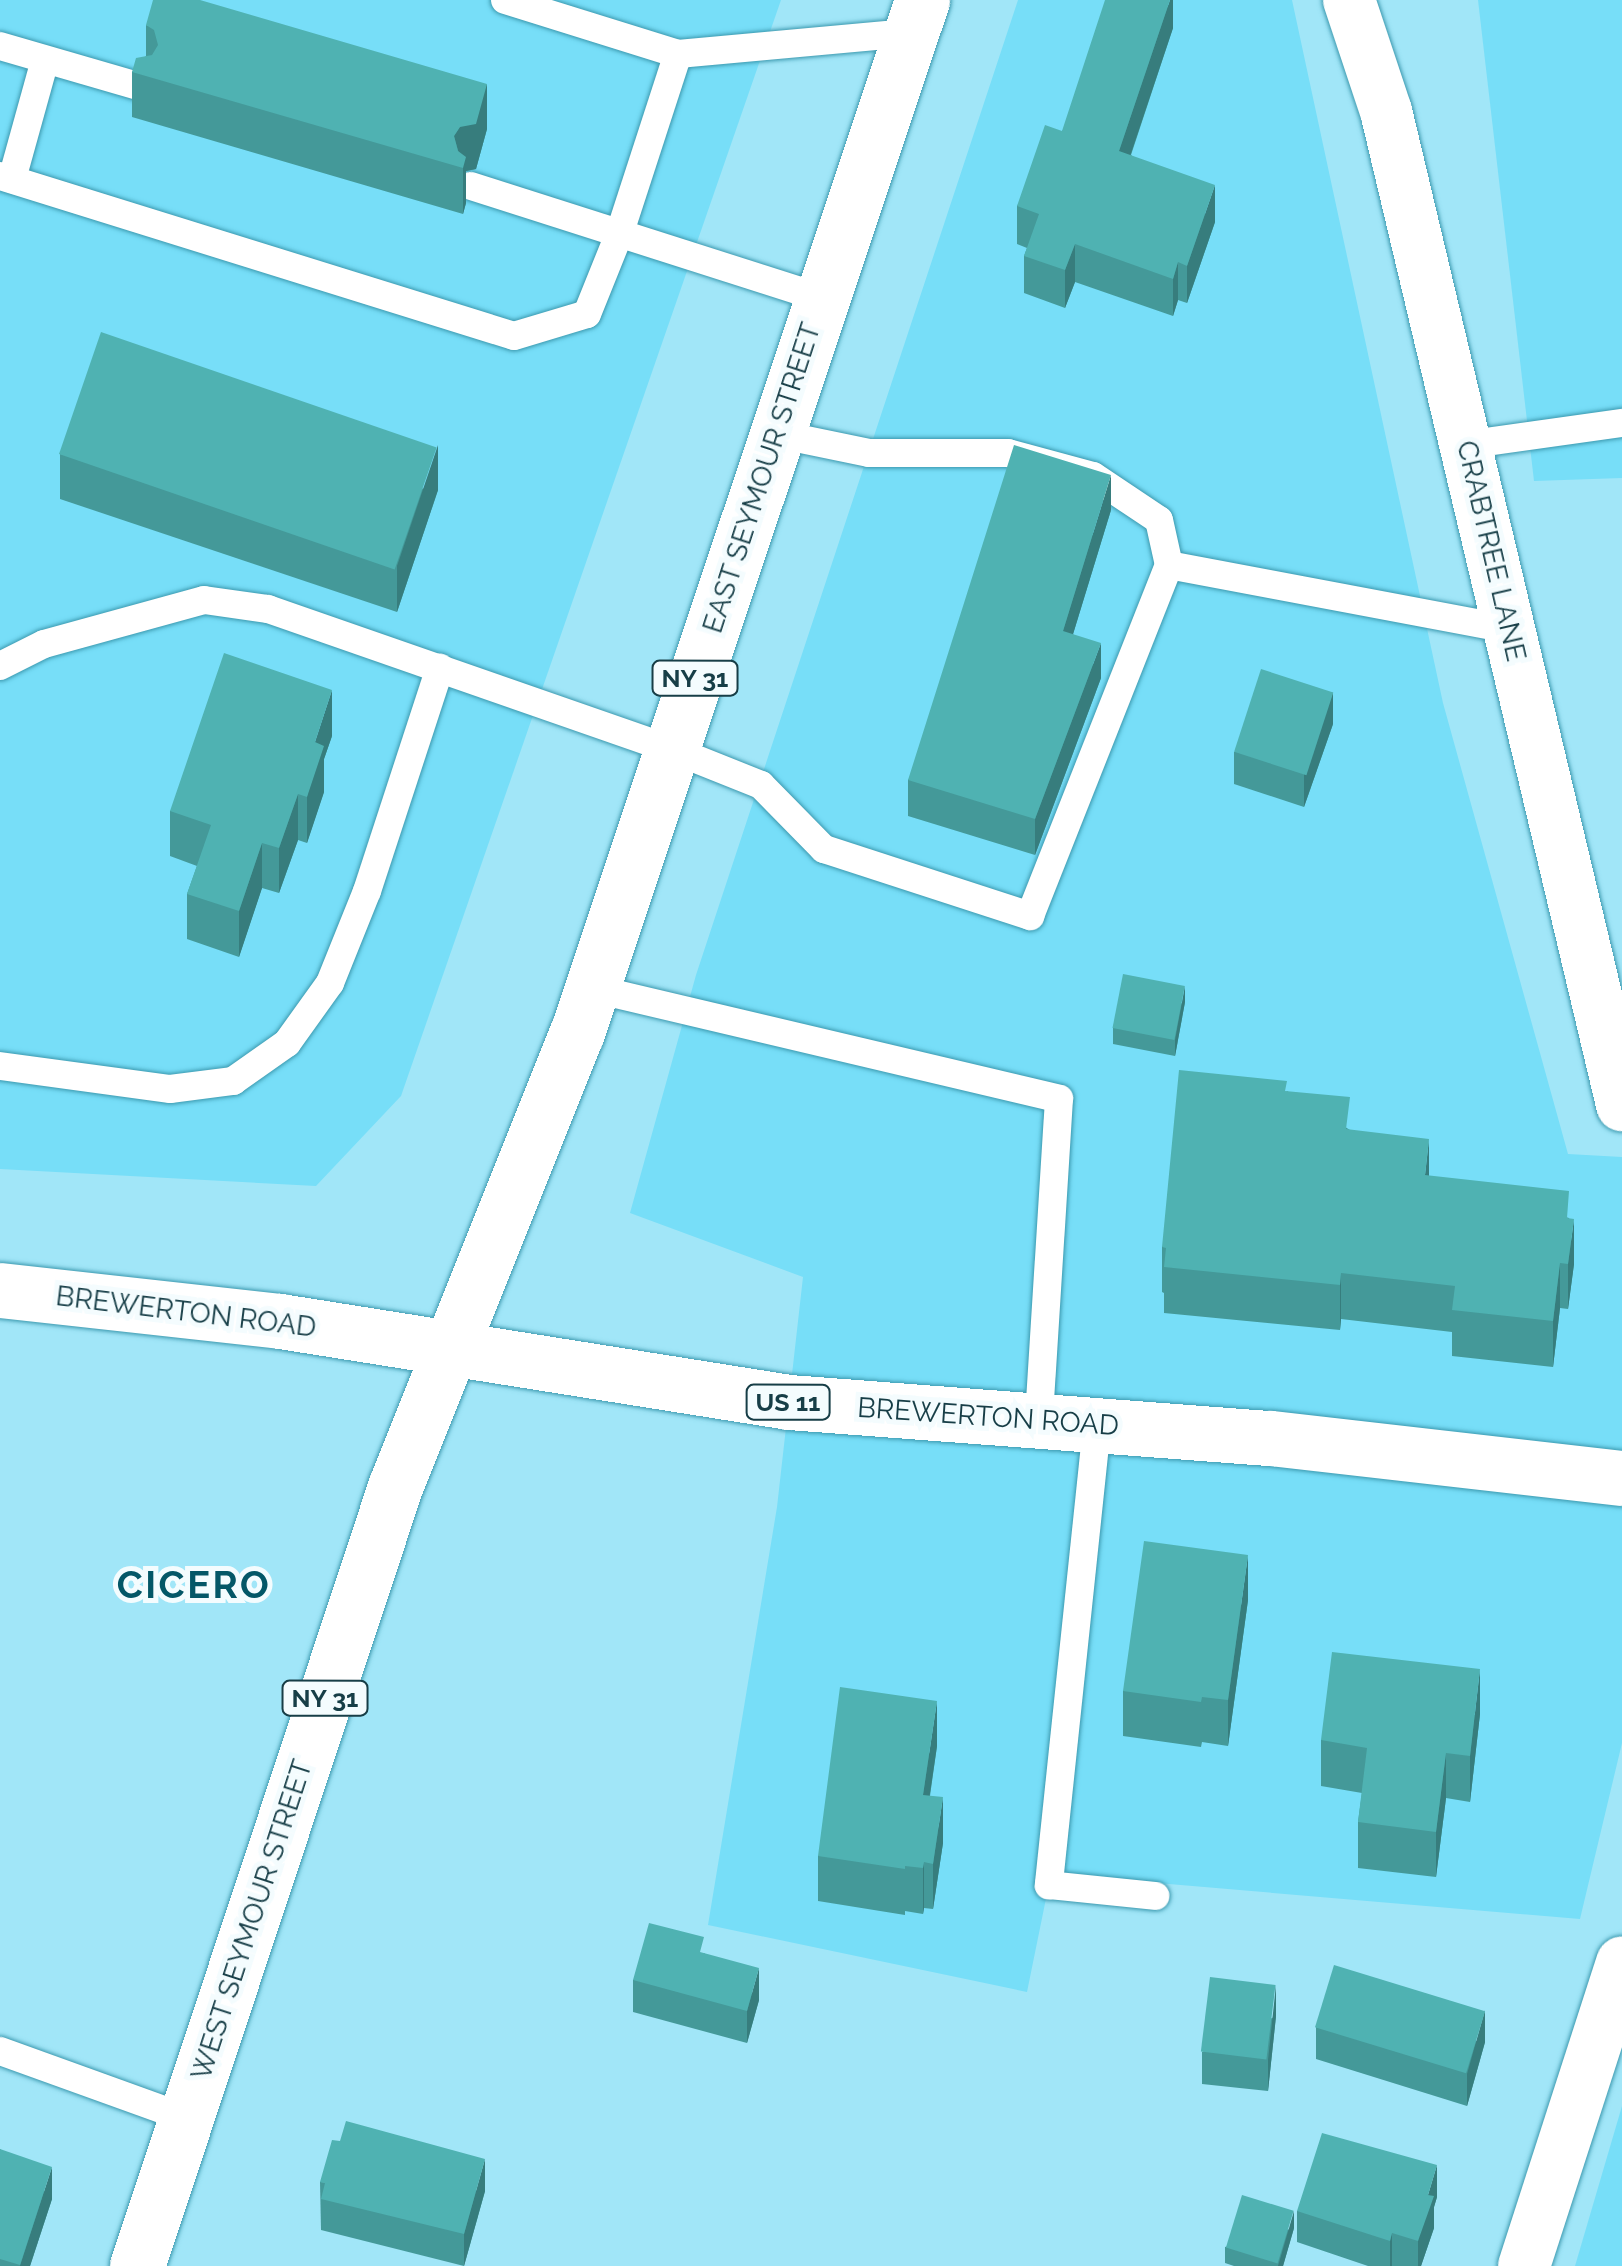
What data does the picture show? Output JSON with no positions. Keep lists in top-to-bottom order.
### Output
{
  "streets": {
    "main road": [
      "EAST SEYMOUR STREET",
      "NY 31",
      "BREWERTON ROAD",
      "US 11",
      "WEST SEYMOUR STREET"
    ],
    "street": ["CRABTREE LANE"]
  },
  "crossings": [
    ["EAST SEYMOUR STREET", "BREWERTON ROAD"],
    ["EAST SEYMOUR STREET", "WEST SEYMOUR STREET"],
    ["BREWERTON ROAD", "WEST SEYMOUR STREET"]
  ],
  "districts": ["CICERO"]
}
